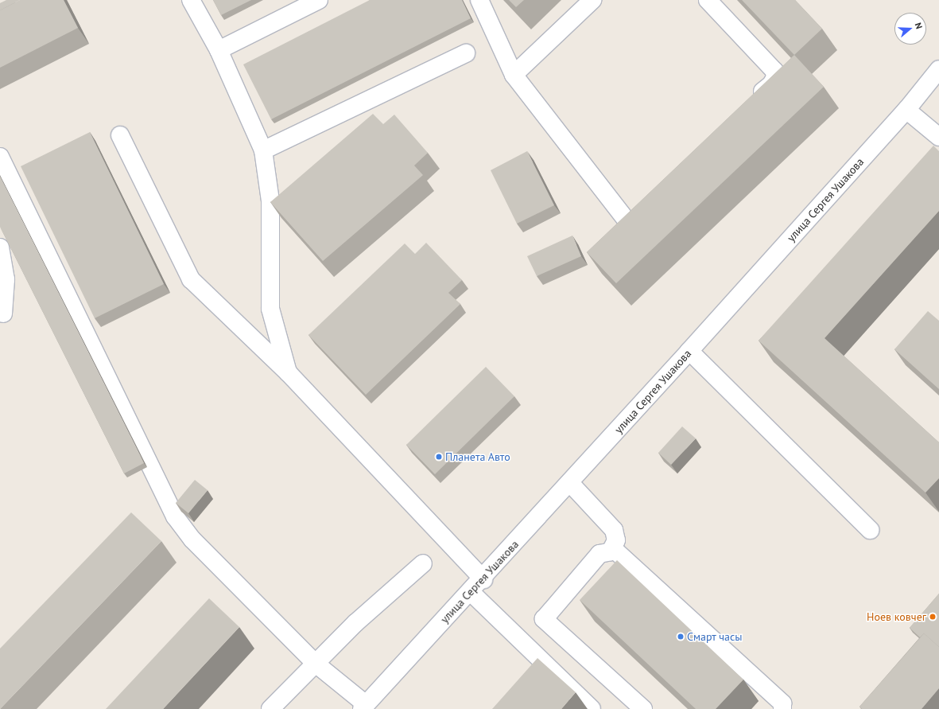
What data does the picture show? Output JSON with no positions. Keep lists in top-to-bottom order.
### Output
{
  "streets": {
    "street": ["улица Сергея Ушакова"]
  },
  "places": ["Планета Авто", "Ноев ковчег", "Смарт часы"],
  "north": "right"
}
